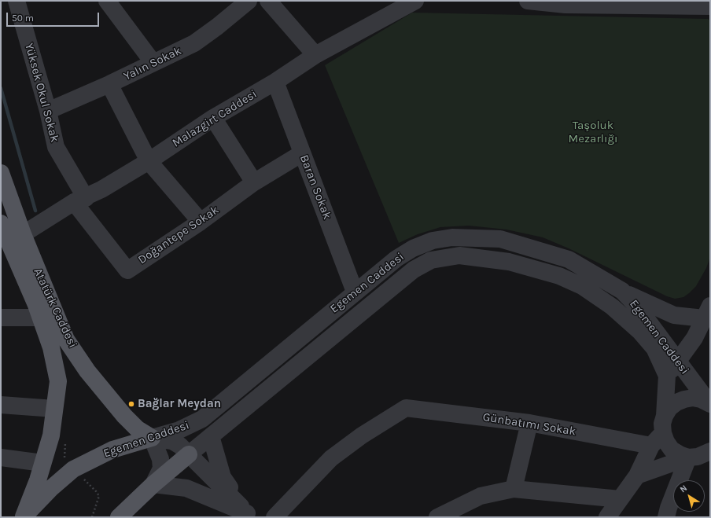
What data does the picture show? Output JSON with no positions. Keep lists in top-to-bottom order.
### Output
{
  "streets": {
    "main road": ["Egemen Caddesi", "Atatürk Caddesi"],
    "street": [
      "Yalın Sokak",
      "Yüksek Okul Sokak",
      "Malazgirt Caddesi",
      "Baran Sokak",
      "Doğantepe Sokak",
      "Günbatımı Sokak"
    ]
  },
  "crossings": [
    ["Yalın Sokak", "Yüksek Okul Sokak"],
    ["Yüksek Okul Sokak", "Malazgirt Caddesi"],
    ["Yüksek Okul Sokak", "Doğantepe Sokak"],
    ["Malazgirt Caddesi", "Baran Sokak"],
    ["Malazgirt Caddesi", "Doğantepe Sokak"],
    ["Malazgirt Caddesi", "Atatürk Caddesi"],
    ["Baran Sokak", "Doğantepe Sokak"],
    ["Baran Sokak", "Egemen Caddesi"],
    ["Egemen Caddesi", "Atatürk Caddesi"]
  ],
  "parks": ["Taşoluk Mezarlığı"],
  "places": ["Bağlar Meydan"],
  "scale_bar": "50 m",
  "north": "top left"
}
